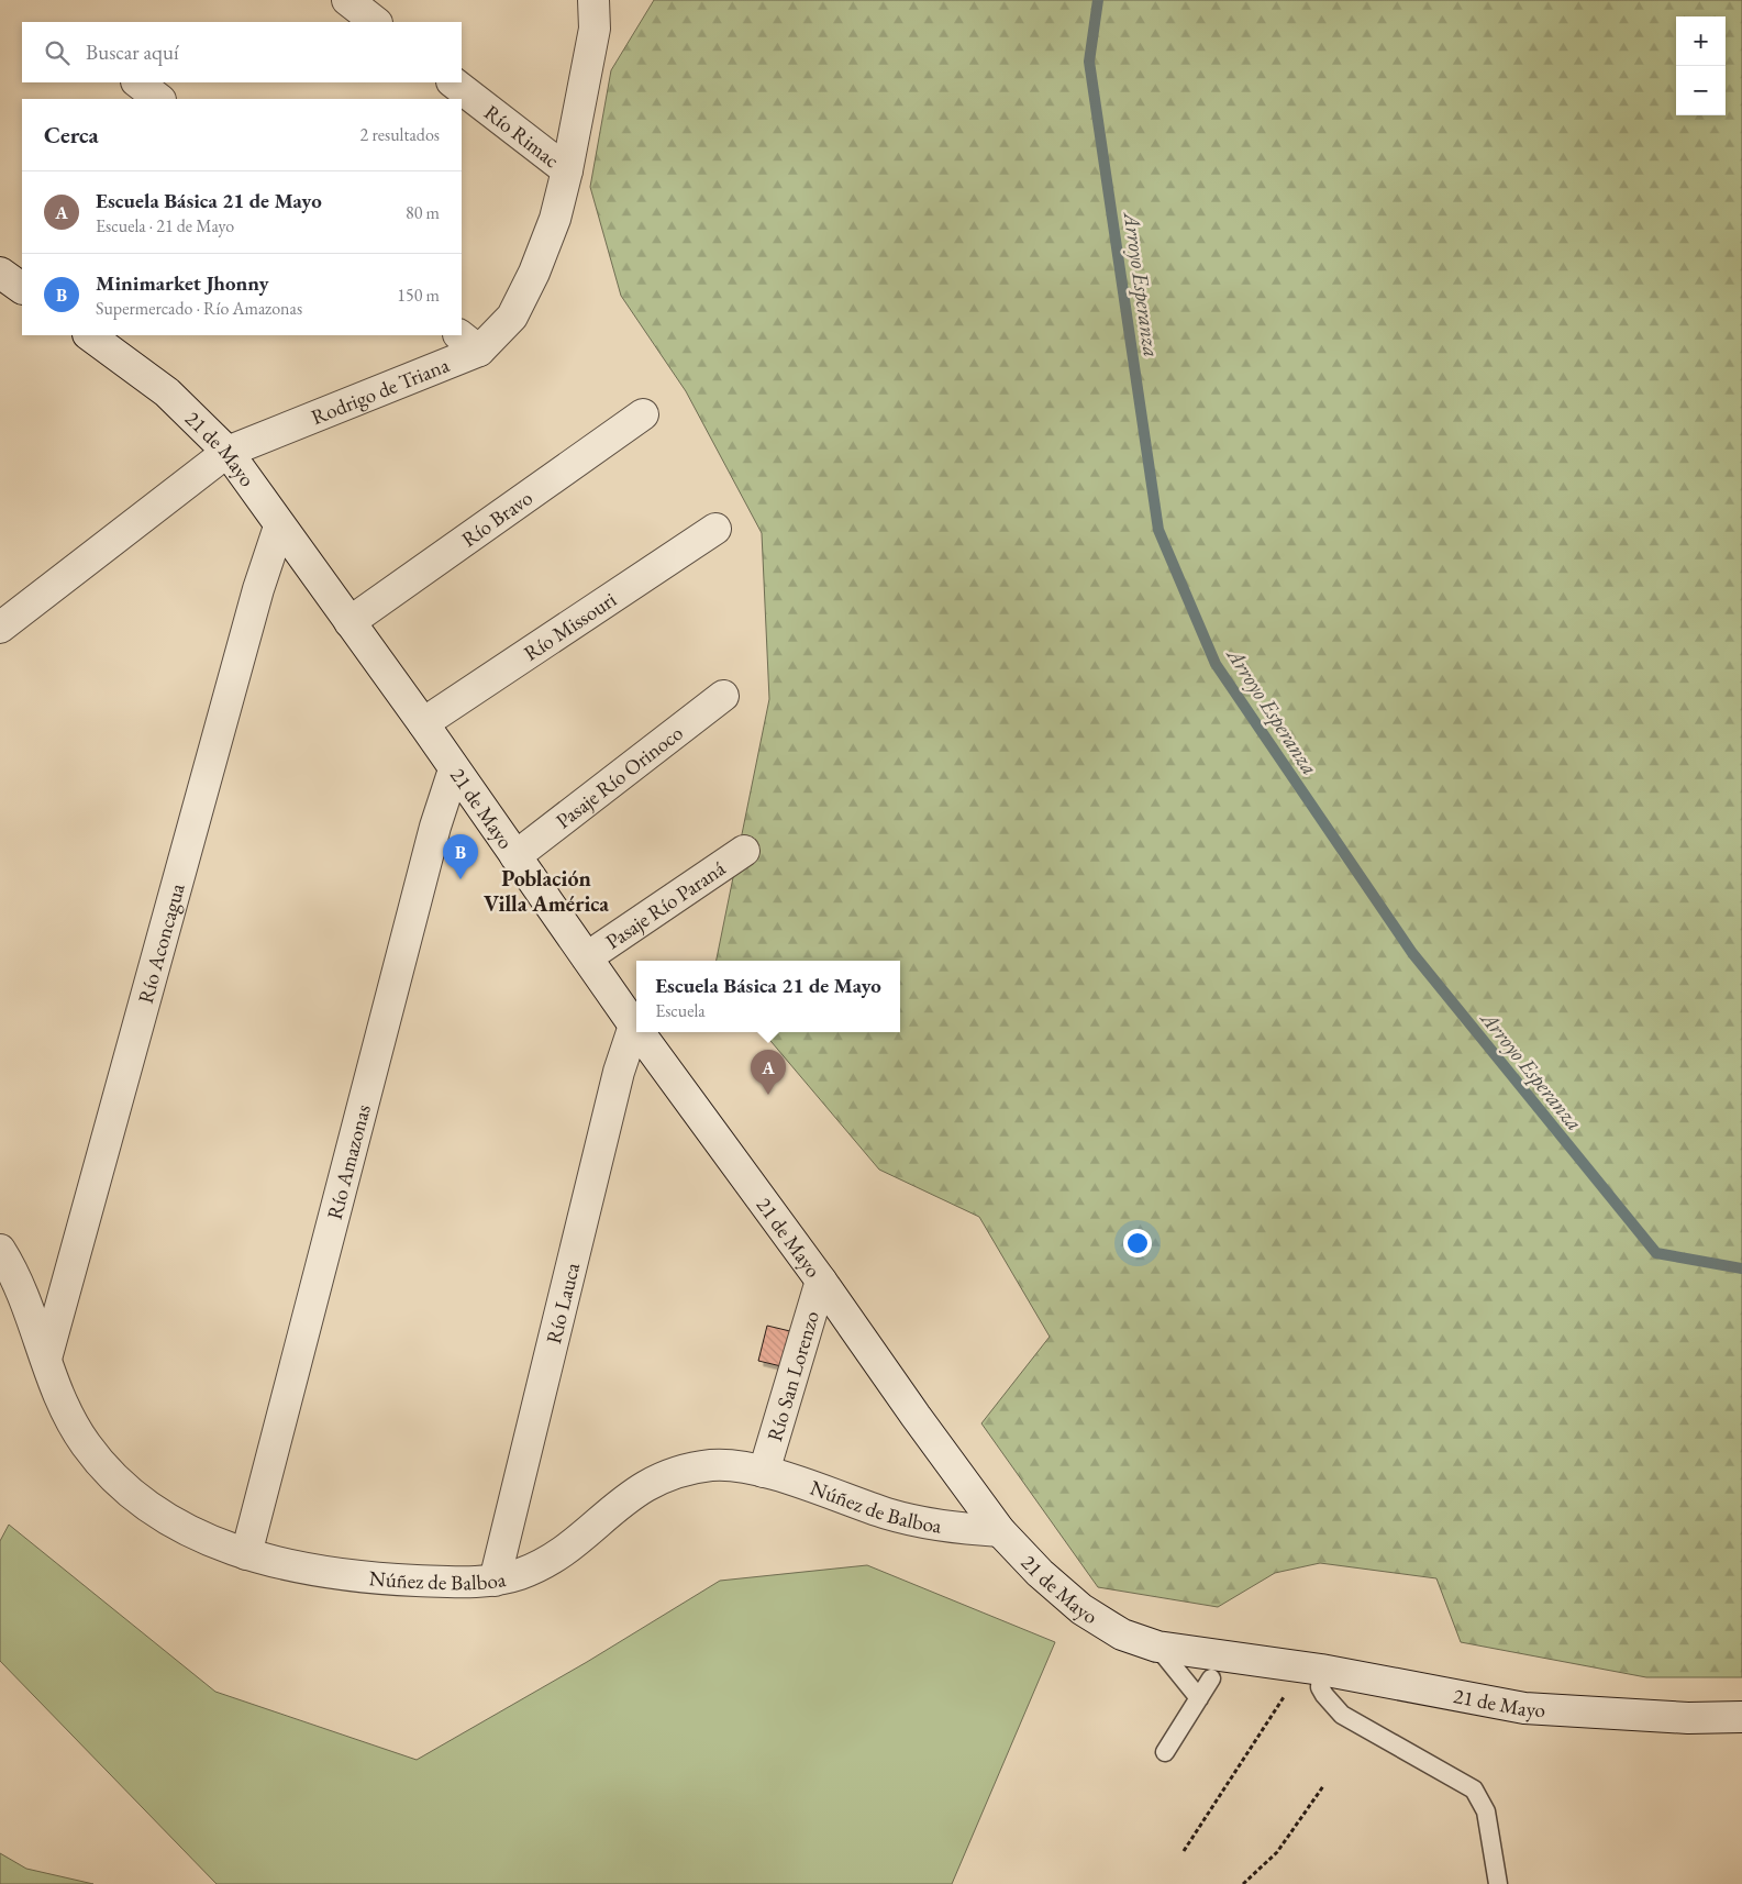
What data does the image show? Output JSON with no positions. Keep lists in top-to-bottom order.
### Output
{
  "streets": {
    "street": [
      "Río Rimac",
      "Rodrigo de Triana",
      "21 de Mayo",
      "Río Bravo",
      "Río Missouri",
      "Pasaje Río Orinoco",
      "Pasaje Río Paraná",
      "Río Aconcagua",
      "Río Amazonas",
      "Río Lauca",
      "Río San Lorenzo",
      "Núñez de Balboa"
    ]
  },
  "crossings": [
    ["Río Rimac", "Rodrigo de Triana"],
    ["Rodrigo de Triana", "21 de Mayo"],
    ["21 de Mayo", "Río Bravo"],
    ["21 de Mayo", "Río Missouri"],
    ["21 de Mayo", "Pasaje Río Orinoco"],
    ["21 de Mayo", "Pasaje Río Paraná"],
    ["21 de Mayo", "Río Aconcagua"],
    ["21 de Mayo", "Río Amazonas"],
    ["21 de Mayo", "Río Lauca"],
    ["21 de Mayo", "Río San Lorenzo"],
    ["21 de Mayo", "Núñez de Balboa"],
    ["Río Aconcagua", "Núñez de Balboa"],
    ["Río Amazonas", "Núñez de Balboa"],
    ["Río Lauca", "Núñez de Balboa"],
    ["Río San Lorenzo", "Núñez de Balboa"]
  ],
  "districts": ["Población Villa América"],
  "water": ["Arroyo Esperanza"],
  "page": {
    "map_buttons": ["+", "−"],
    "search": "Buscar aquí",
    "heading": ["Cerca", "2 resultados"],
    "list": [
      {
        "mark": "A",
        "name": "Escuela Básica 21 de Mayo",
        "note": "Escuela · 21 de Mayo",
        "value": "80 m"
      },
      {
        "mark": "B",
        "name": "Minimarket Jhonny",
        "note": "Supermercado · Río Amazonas",
        "value": "150 m"
      }
    ],
    "pins": ["B", "A"],
    "popup": ["Escuela Básica 21 de Mayo", "Escuela"]
  }
}
